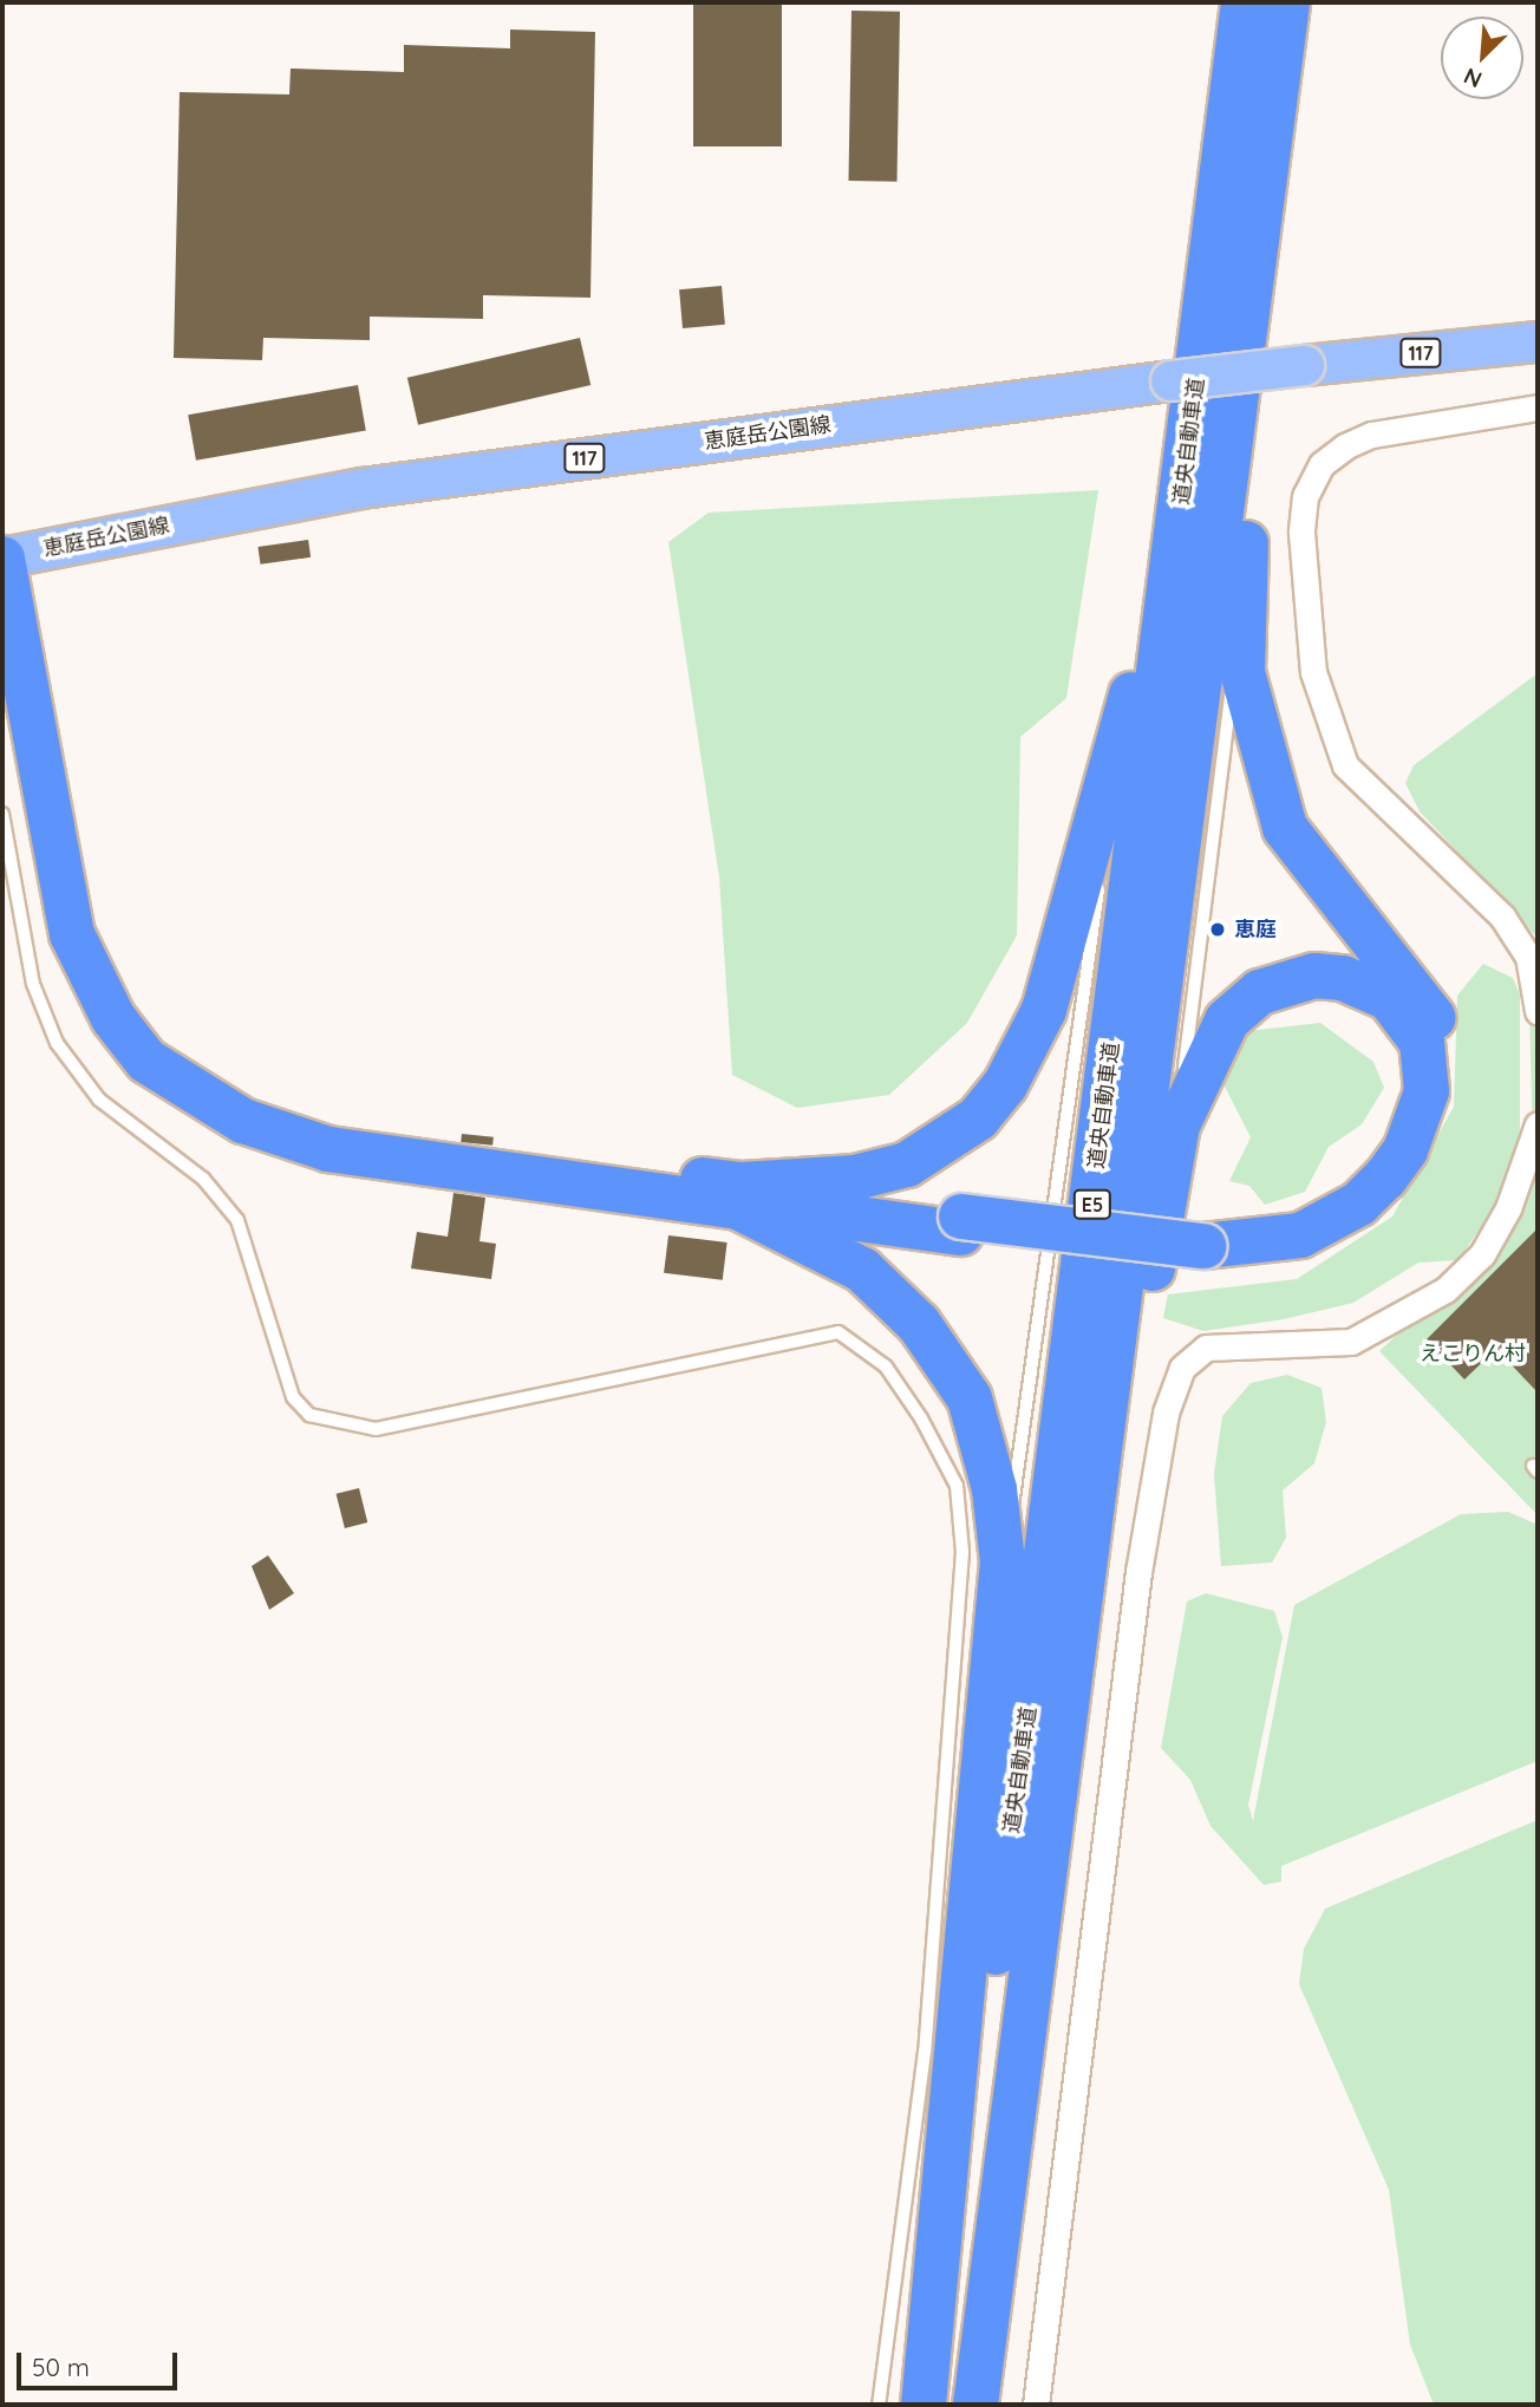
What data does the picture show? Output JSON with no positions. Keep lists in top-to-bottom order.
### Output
{
  "streets": {
    "highway": ["道央自動車道", "E5"],
    "main road": ["117", "恵庭岳公園線"]
  },
  "parks": ["えこりん村"],
  "places": ["恵庭"],
  "scale_bar": "50 m",
  "north": "bottom left"
}
